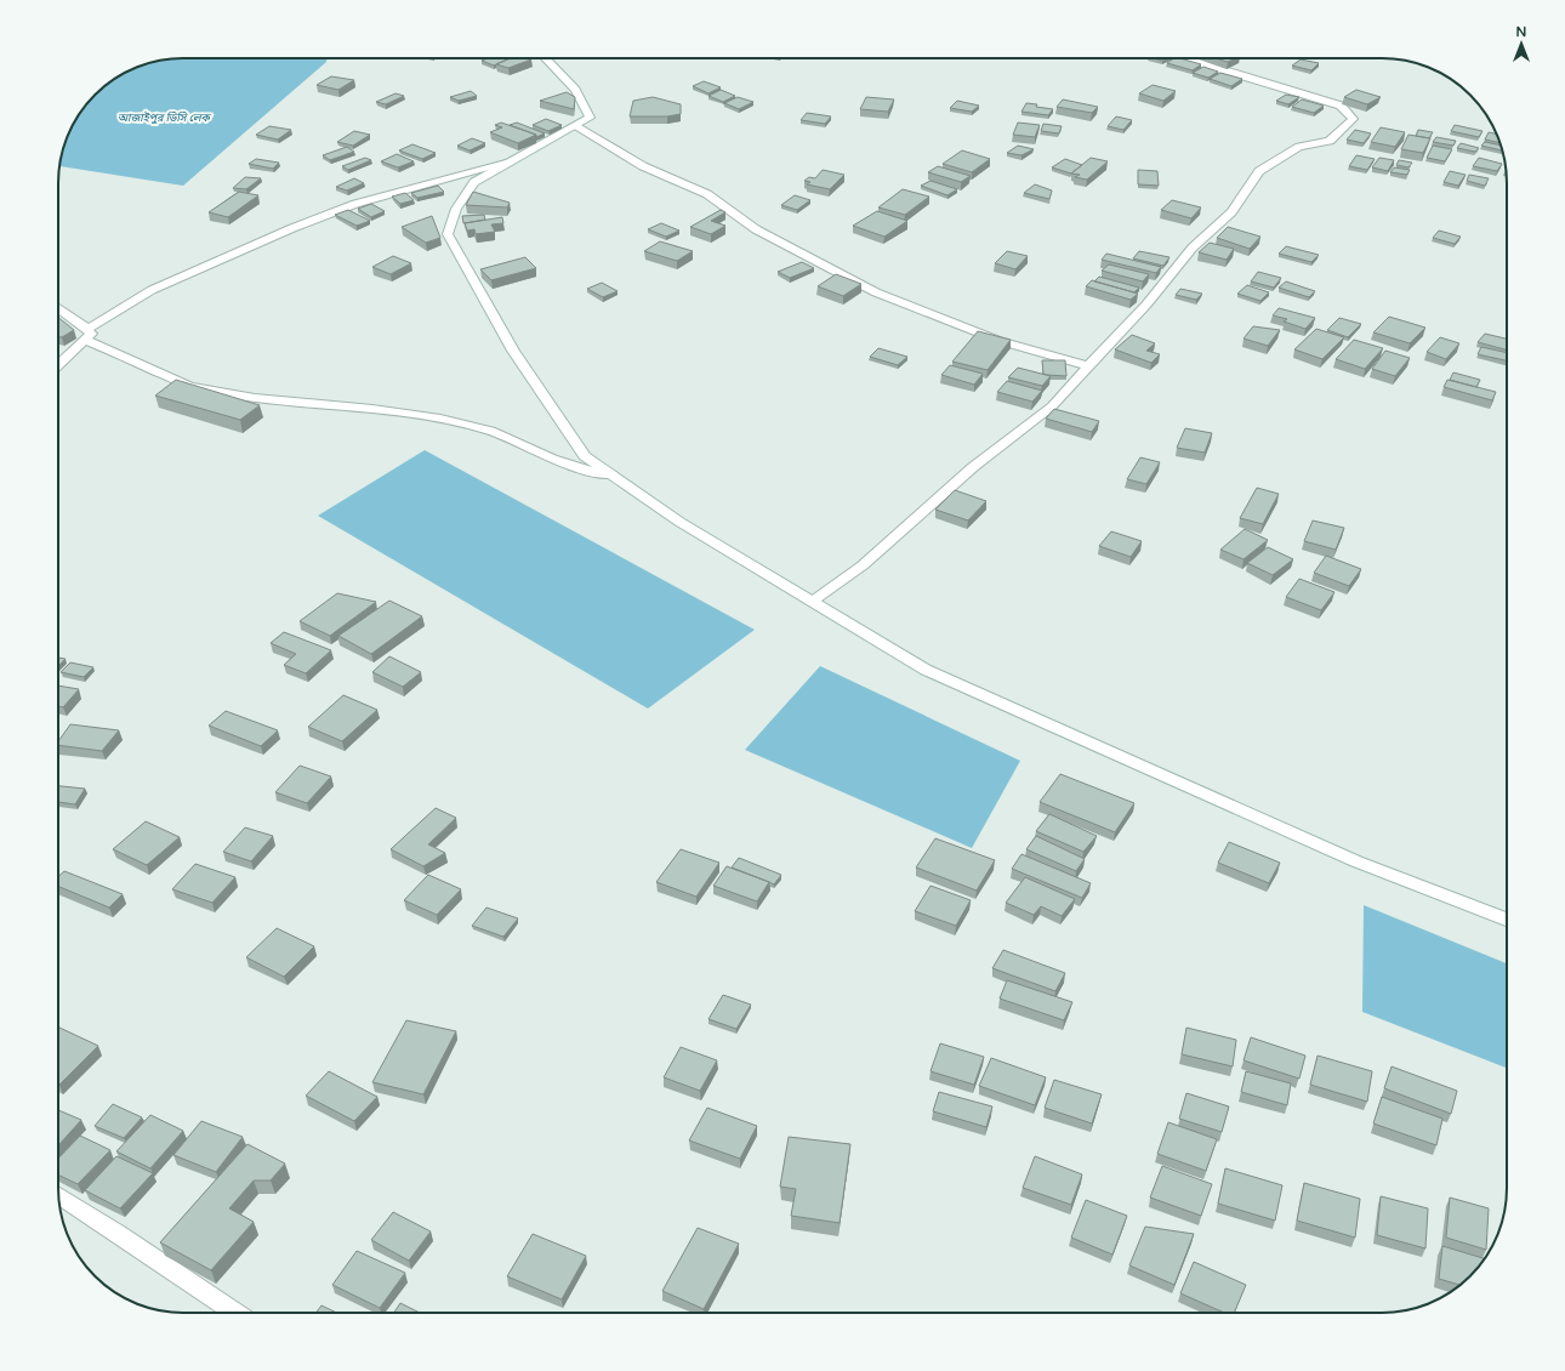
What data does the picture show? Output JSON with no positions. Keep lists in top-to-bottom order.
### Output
{
  "water": ["আজাইপুর ডিসি লেক"],
  "north": "top"
}
